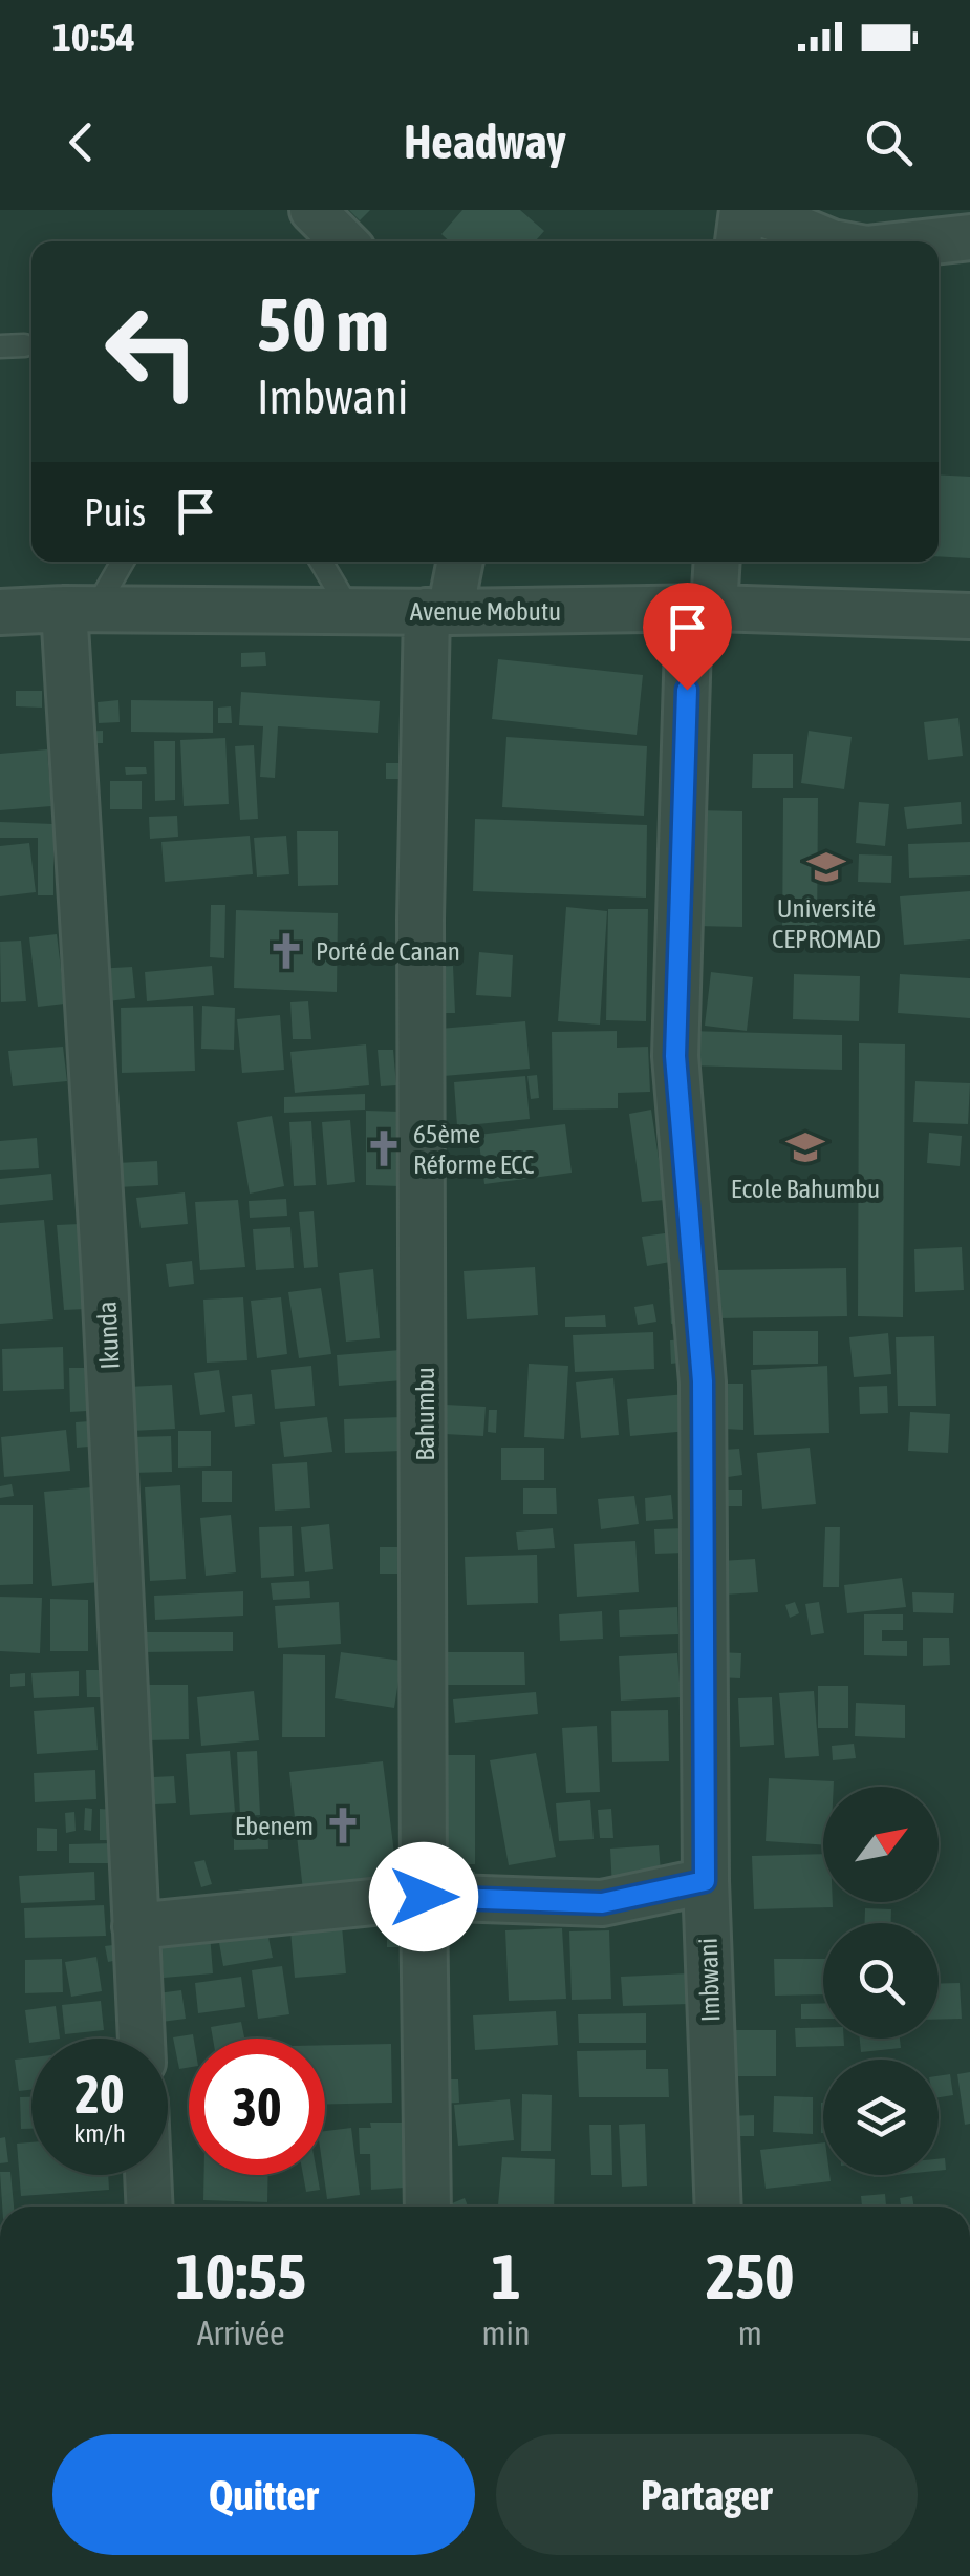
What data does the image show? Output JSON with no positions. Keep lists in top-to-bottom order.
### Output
{
  "streets": {
    "street": [
      "Avenue Mobutu",
      "Ikunda",
      "Bahumbu",
      "Imbwani"
    ]
  },
  "crossings": [
    ["Avenue Mobutu", "Ikunda"],
    ["Avenue Mobutu", "Bahumbu"],
    ["Avenue Mobutu", "Imbwani"]
  ],
  "places": {
    "school or university": ["Université CEPROMAD", "Ecole Bahumbu"],
    "church": ["Porté de Canan", "65ème Réforme ECC", "Ebenem"]
  },
  "north": "top right",
  "page": {
    "status": "10:54",
    "header": "Headway",
    "turn": ["50 m", "Imbwani"],
    "then": "Puis",
    "speed": "20 km/h",
    "limit": "30",
    "eta": [
      "10:55",
      "Arrivée",
      "1",
      "min",
      "250",
      "m"
    ],
    "buttons": ["Quitter", "Partager"]
  }
}
